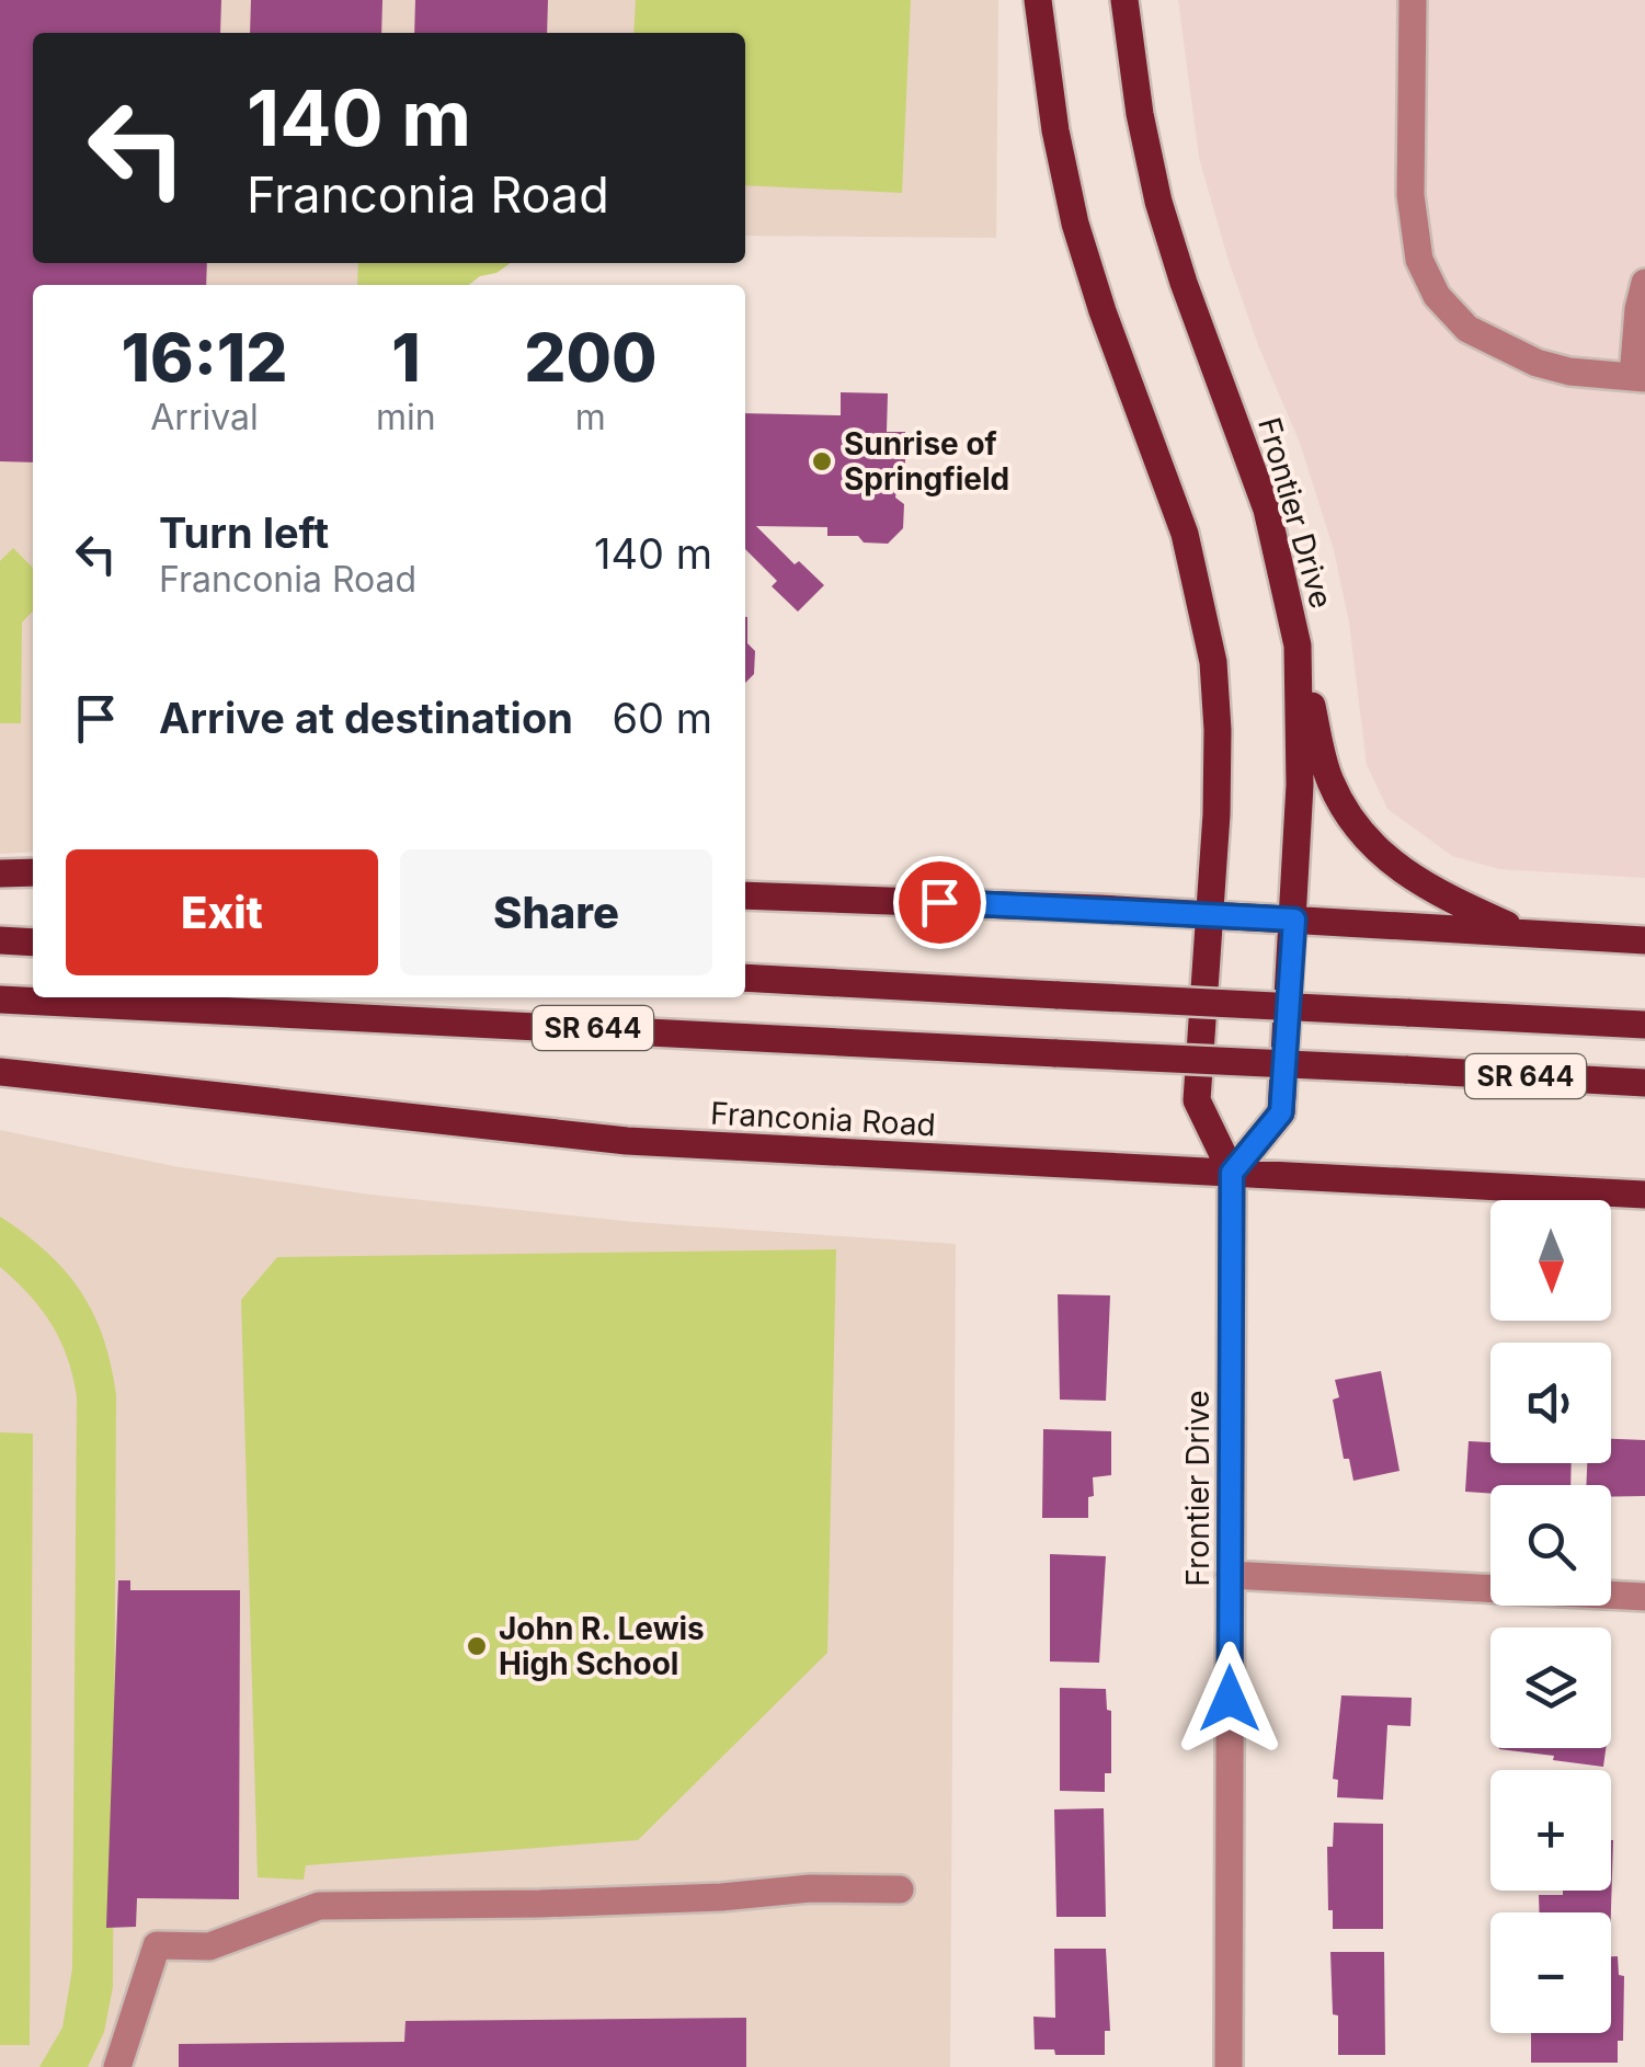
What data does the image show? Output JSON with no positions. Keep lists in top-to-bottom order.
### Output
{
  "streets": {
    "main road": ["Frontier Drive", "SR 644", "Franconia Road"]
  },
  "crossings": [
    ["Frontier Drive", "Franconia Road"]
  ],
  "places": ["Sunrise of Springfield", "John R. Lewis High School"],
  "north": "bottom",
  "page": {
    "turn": ["140 m", "Franconia Road"],
    "eta": [
      "16:12",
      "Arrival",
      "1",
      "min",
      "200",
      "m"
    ],
    "list": [
      {
        "name": "Turn left",
        "note": "Franconia Road",
        "value": "140 m"
      },
      {
        "name": "Arrive at destination",
        "value": "60 m"
      }
    ],
    "buttons": ["Exit", "Share"],
    "map_buttons": ["+", "−"]
  }
}
